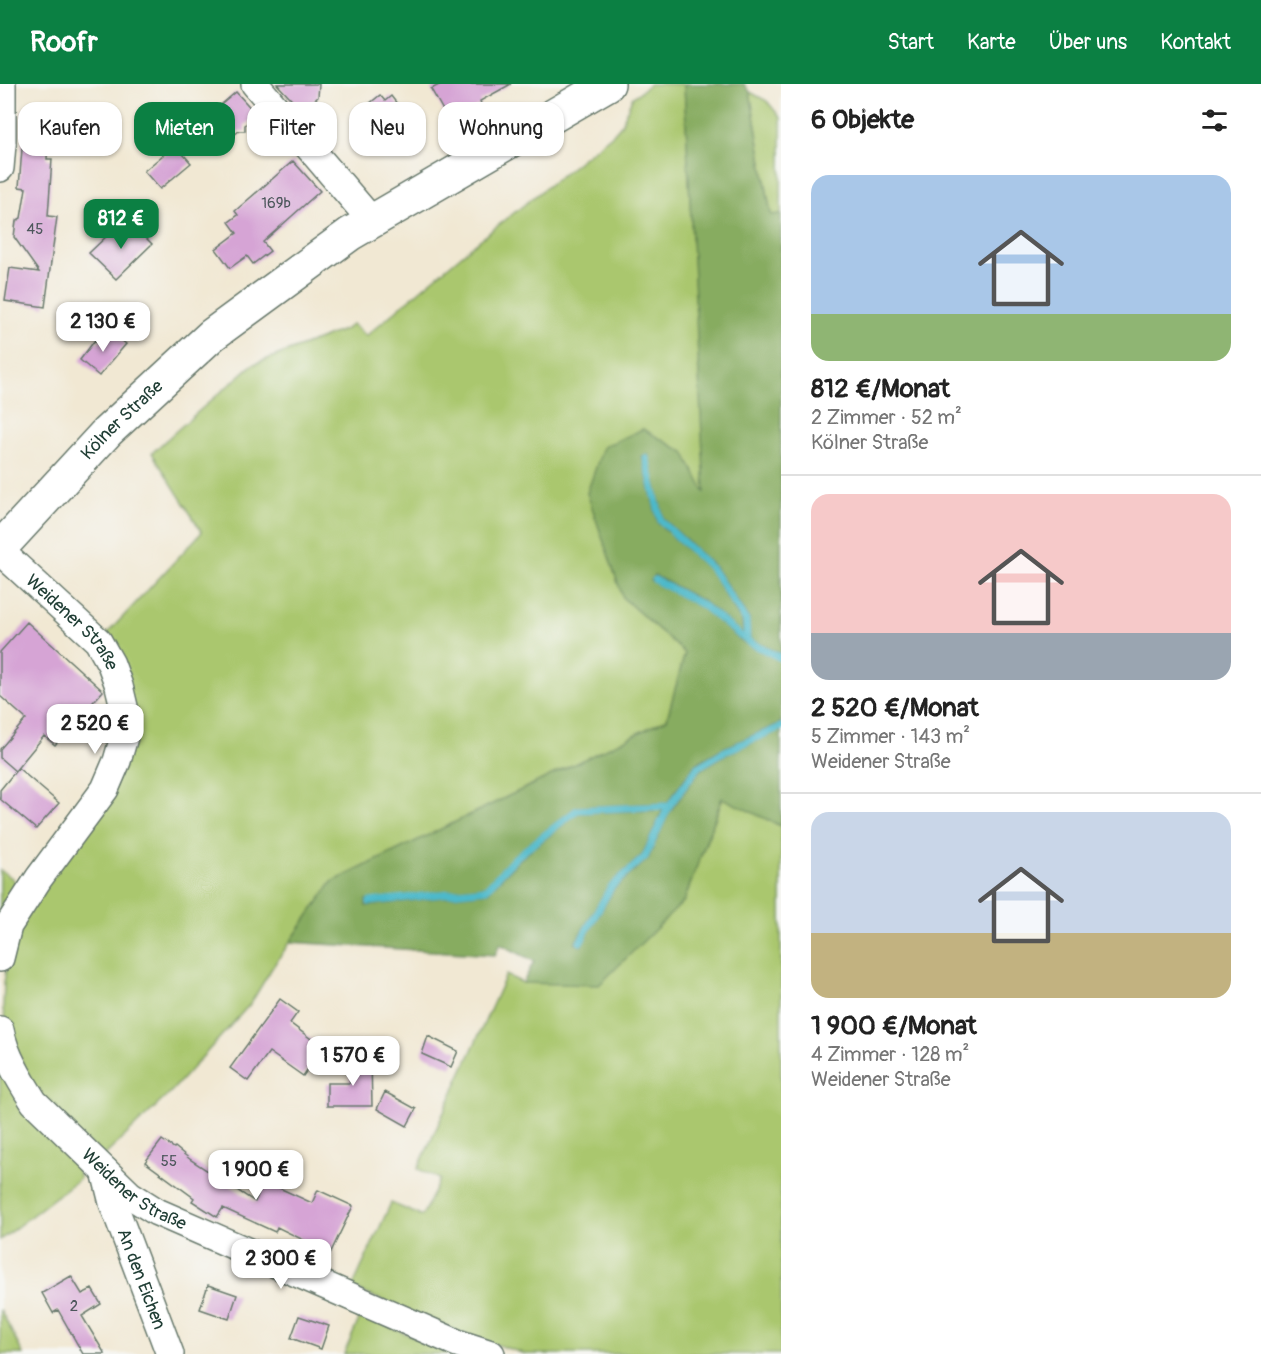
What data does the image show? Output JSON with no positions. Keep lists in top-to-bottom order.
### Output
{
  "streets": {
    "main road": ["Kölner Straße"],
    "street": ["Weidener Straße", "An den Eichen"]
  },
  "crossings": [
    ["Kölner Straße", "Weidener Straße"],
    ["Weidener Straße", "An den Eichen"]
  ],
  "house_numbers": [
    "169b",
    "45",
    "55",
    "2"
  ],
  "page": {
    "header": "Roofr",
    "nav": [
      "Start",
      "Karte",
      "Über uns",
      "Kontakt"
    ],
    "heading": "6 Objekte",
    "chip": [
      "Kaufen",
      "Mieten",
      "Filter",
      "Neu",
      "Wohnung"
    ],
    "list": [
      {
        "name": "812 €/Monat",
        "note": "2 Zimmer · 52 m² · Kölner Straße"
      },
      {
        "name": "2 520 €/Monat",
        "note": "5 Zimmer · 143 m² · Weidener Straße"
      },
      {
        "name": "1 900 €/Monat",
        "note": "4 Zimmer · 128 m² · Weidener Straße"
      }
    ],
    "price": [
      "812 €",
      "2 130 €",
      "2 520 €",
      "1 570 €",
      "1 900 €",
      "2 300 €"
    ]
  }
}
